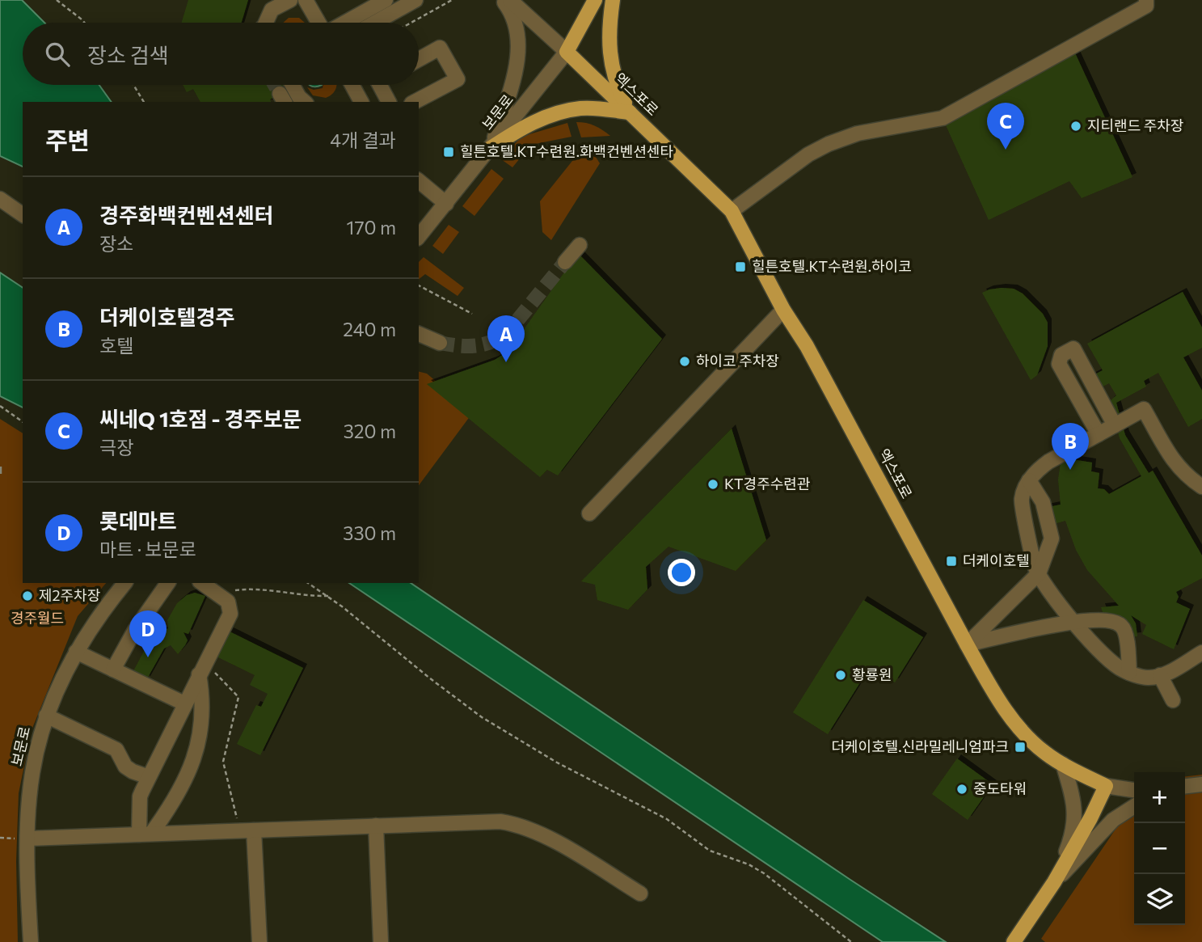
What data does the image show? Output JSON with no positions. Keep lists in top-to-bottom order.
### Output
{
  "streets": {
    "main road": ["엑스포로", "보문로"]
  },
  "crossings": [
    ["엑스포로", "보문로"]
  ],
  "parks": ["경주월드"],
  "places": {
    "other": [
      "지티랜드 주차장",
      "하이코 주차장",
      "KT경주수련관",
      "제2주차장",
      "황룡원",
      "중도타워"
    ],
    "transit": [
      "힐튼호텔.KT수련원.화백컨벤션센타",
      "힐튼호텔.KT수련원.하이코",
      "더케이호텔",
      "더케이호텔.신라밀레니엄파크"
    ]
  },
  "page": {
    "search": "장소 검색",
    "heading": ["주변", "4개 결과"],
    "pins": [
      "C",
      "A",
      "B",
      "D"
    ],
    "list": [
      {
        "mark": "A",
        "name": "경주화백컨벤션센터",
        "note": "장소",
        "value": "170 m"
      },
      {
        "mark": "B",
        "name": "더케이호텔경주",
        "note": "호텔",
        "value": "240 m"
      },
      {
        "mark": "C",
        "name": "씨네Q 1호점 - 경주보문",
        "note": "극장",
        "value": "320 m"
      },
      {
        "mark": "D",
        "name": "롯데마트",
        "note": "마트 · 보문로",
        "value": "330 m"
      }
    ],
    "map_buttons": ["+", "−"]
  }
}
